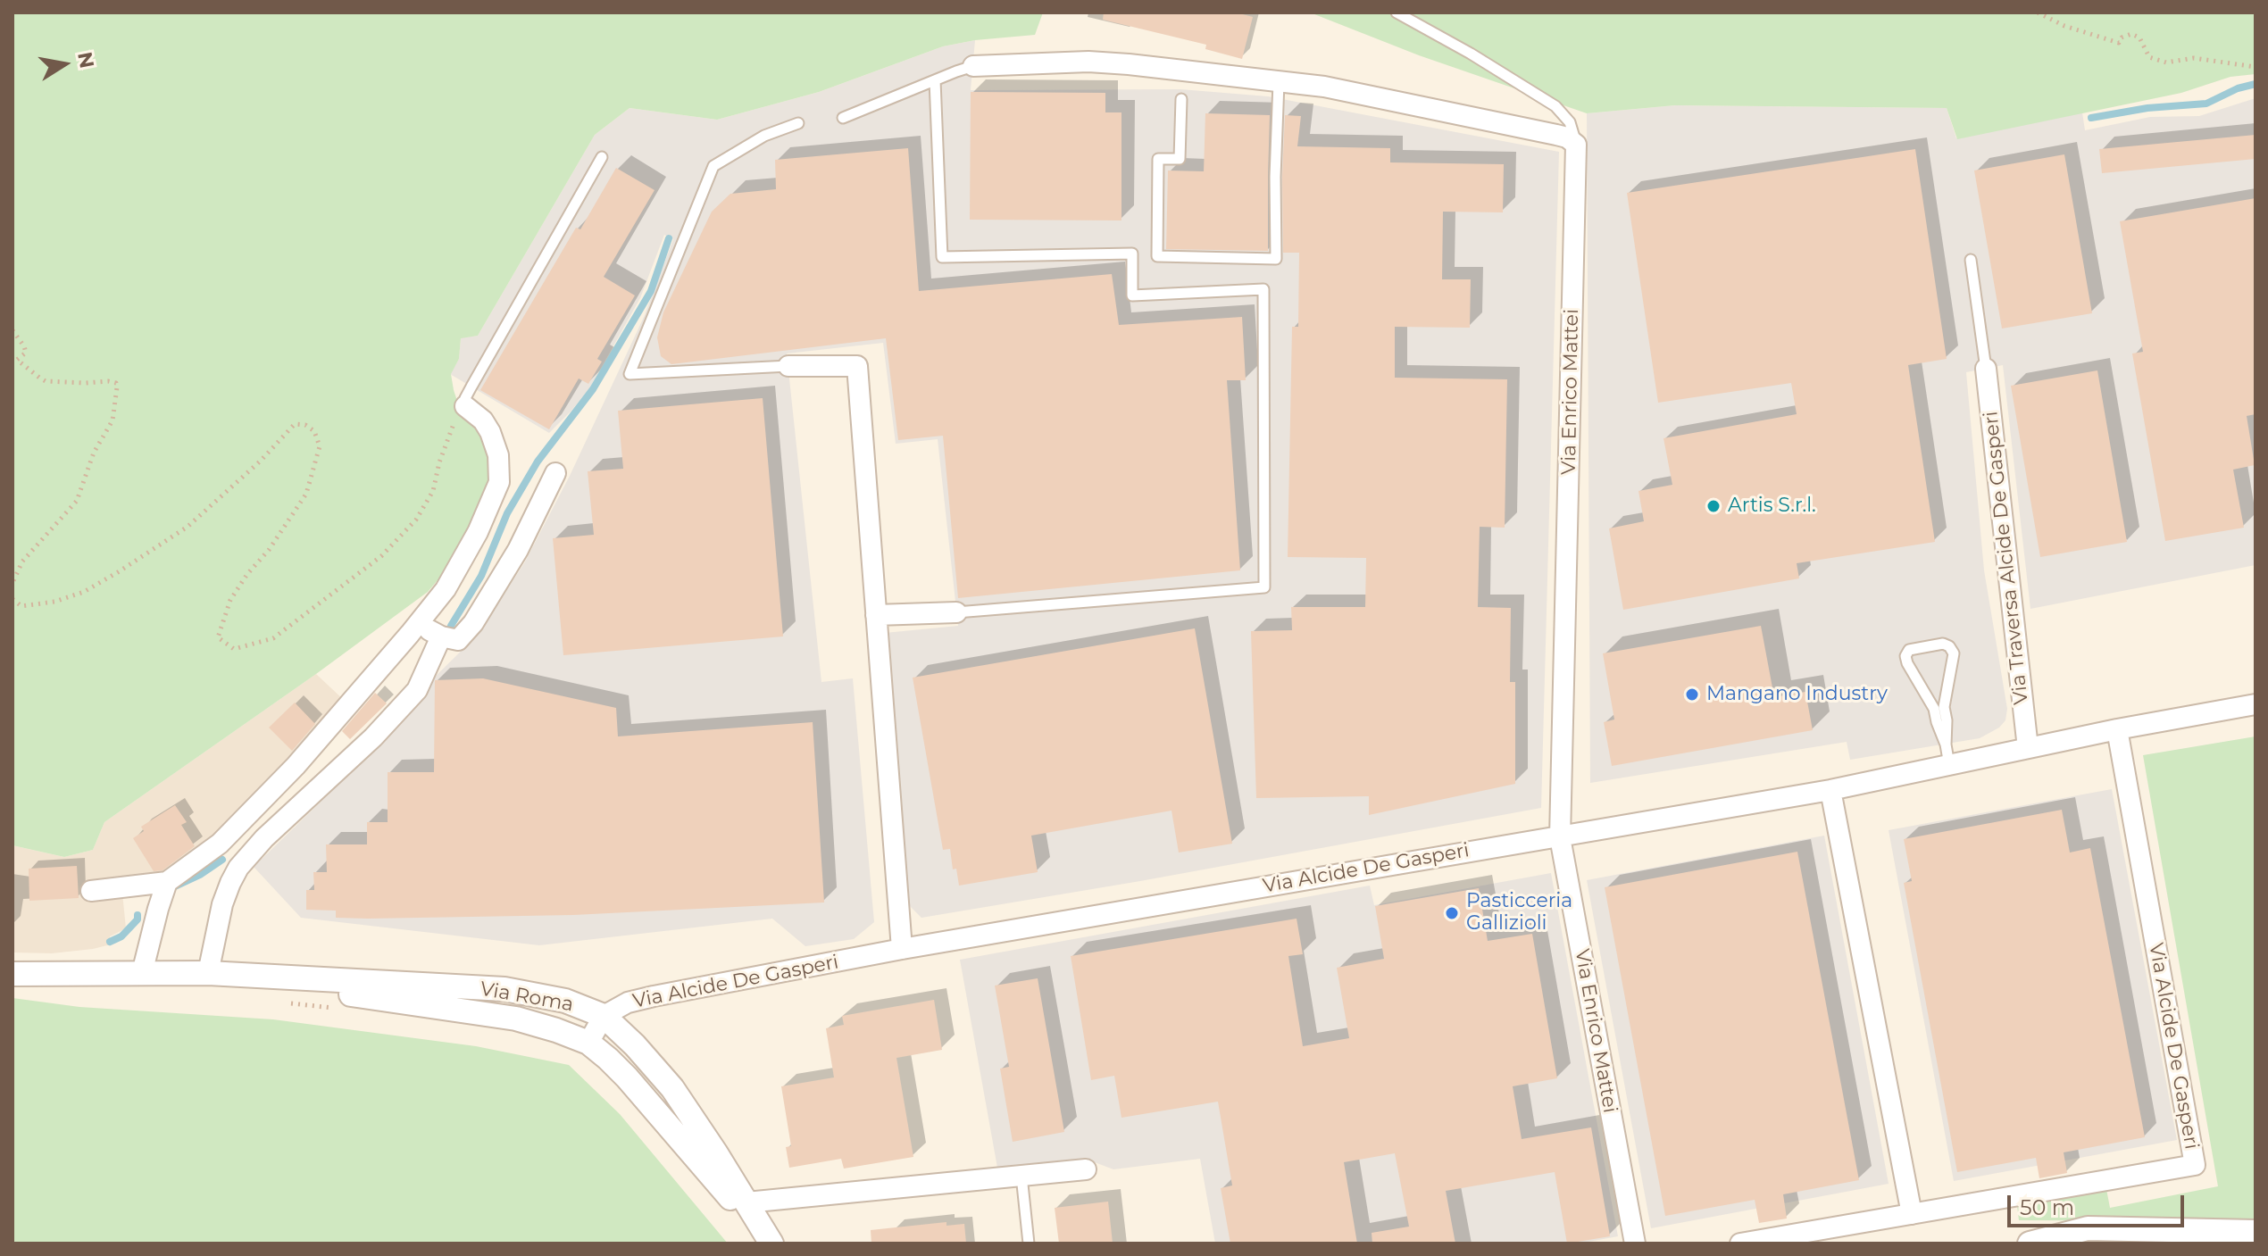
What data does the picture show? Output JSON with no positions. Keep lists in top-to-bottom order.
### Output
{
  "streets": {
    "street": [
      "Via Enrico Mattei",
      "Via Traversa Alcide De Gasperi",
      "Via Alcide De Gasperi",
      "Via Roma"
    ]
  },
  "crossings": [
    ["Via Enrico Mattei", "Via Alcide De Gasperi"],
    ["Via Traversa Alcide De Gasperi", "Via Alcide De Gasperi"],
    ["Via Alcide De Gasperi", "Via Roma"]
  ],
  "places": ["Artis S.r.l.", "Mangano Industry", "Pasticceria Gallizioli"],
  "scale_bar": "50 m",
  "north": "right"
}
